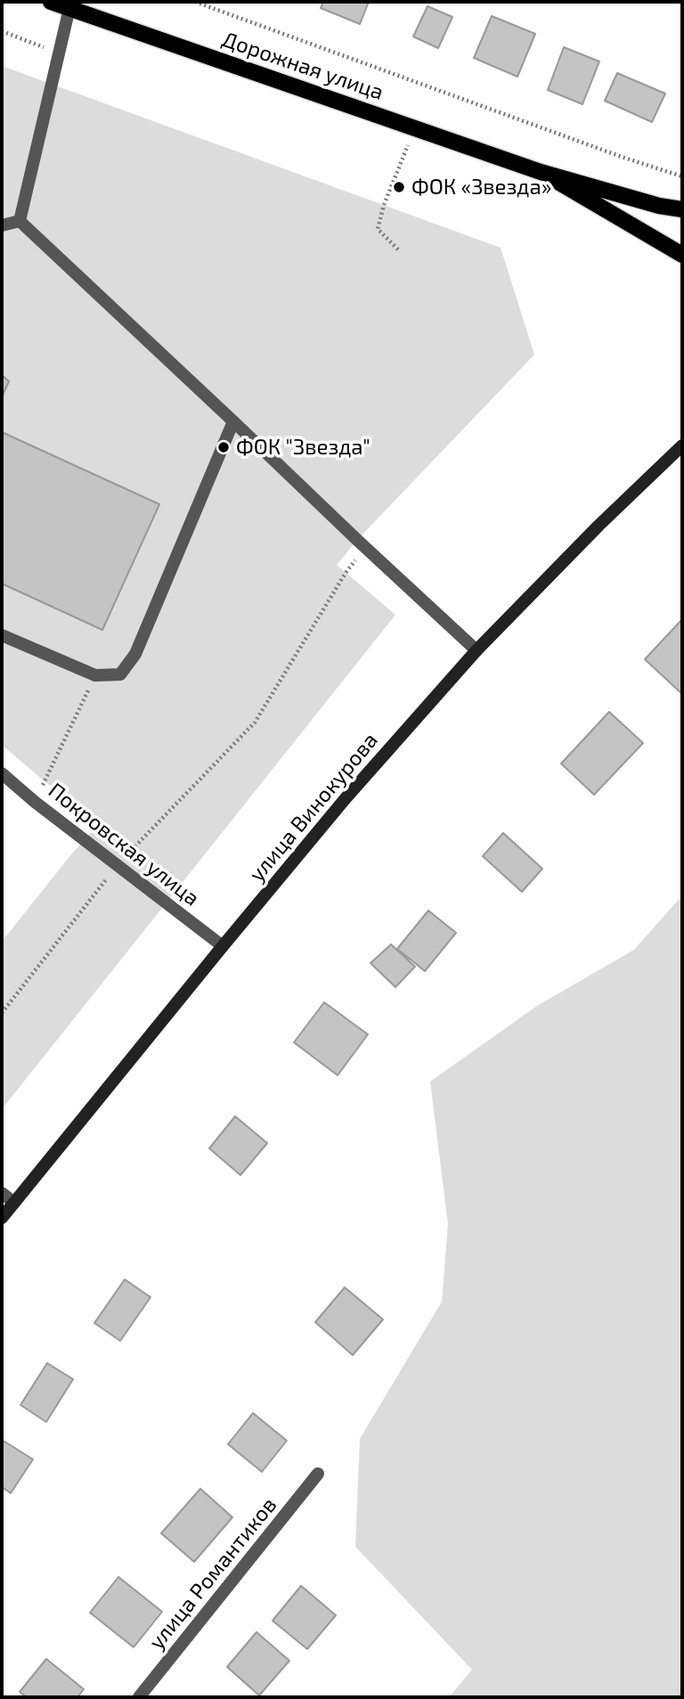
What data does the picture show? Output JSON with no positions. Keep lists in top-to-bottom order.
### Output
{
  "streets": {
    "main road": ["Дорожная улица", "улица Винокурова"],
    "street": ["Покровская улица", "улица Романтиков"]
  },
  "crossings": [
    ["улица Винокурова", "Покровская улица"]
  ],
  "places": ["ФОК «Звезда»", "ФОК \"Звезда\""]
}
